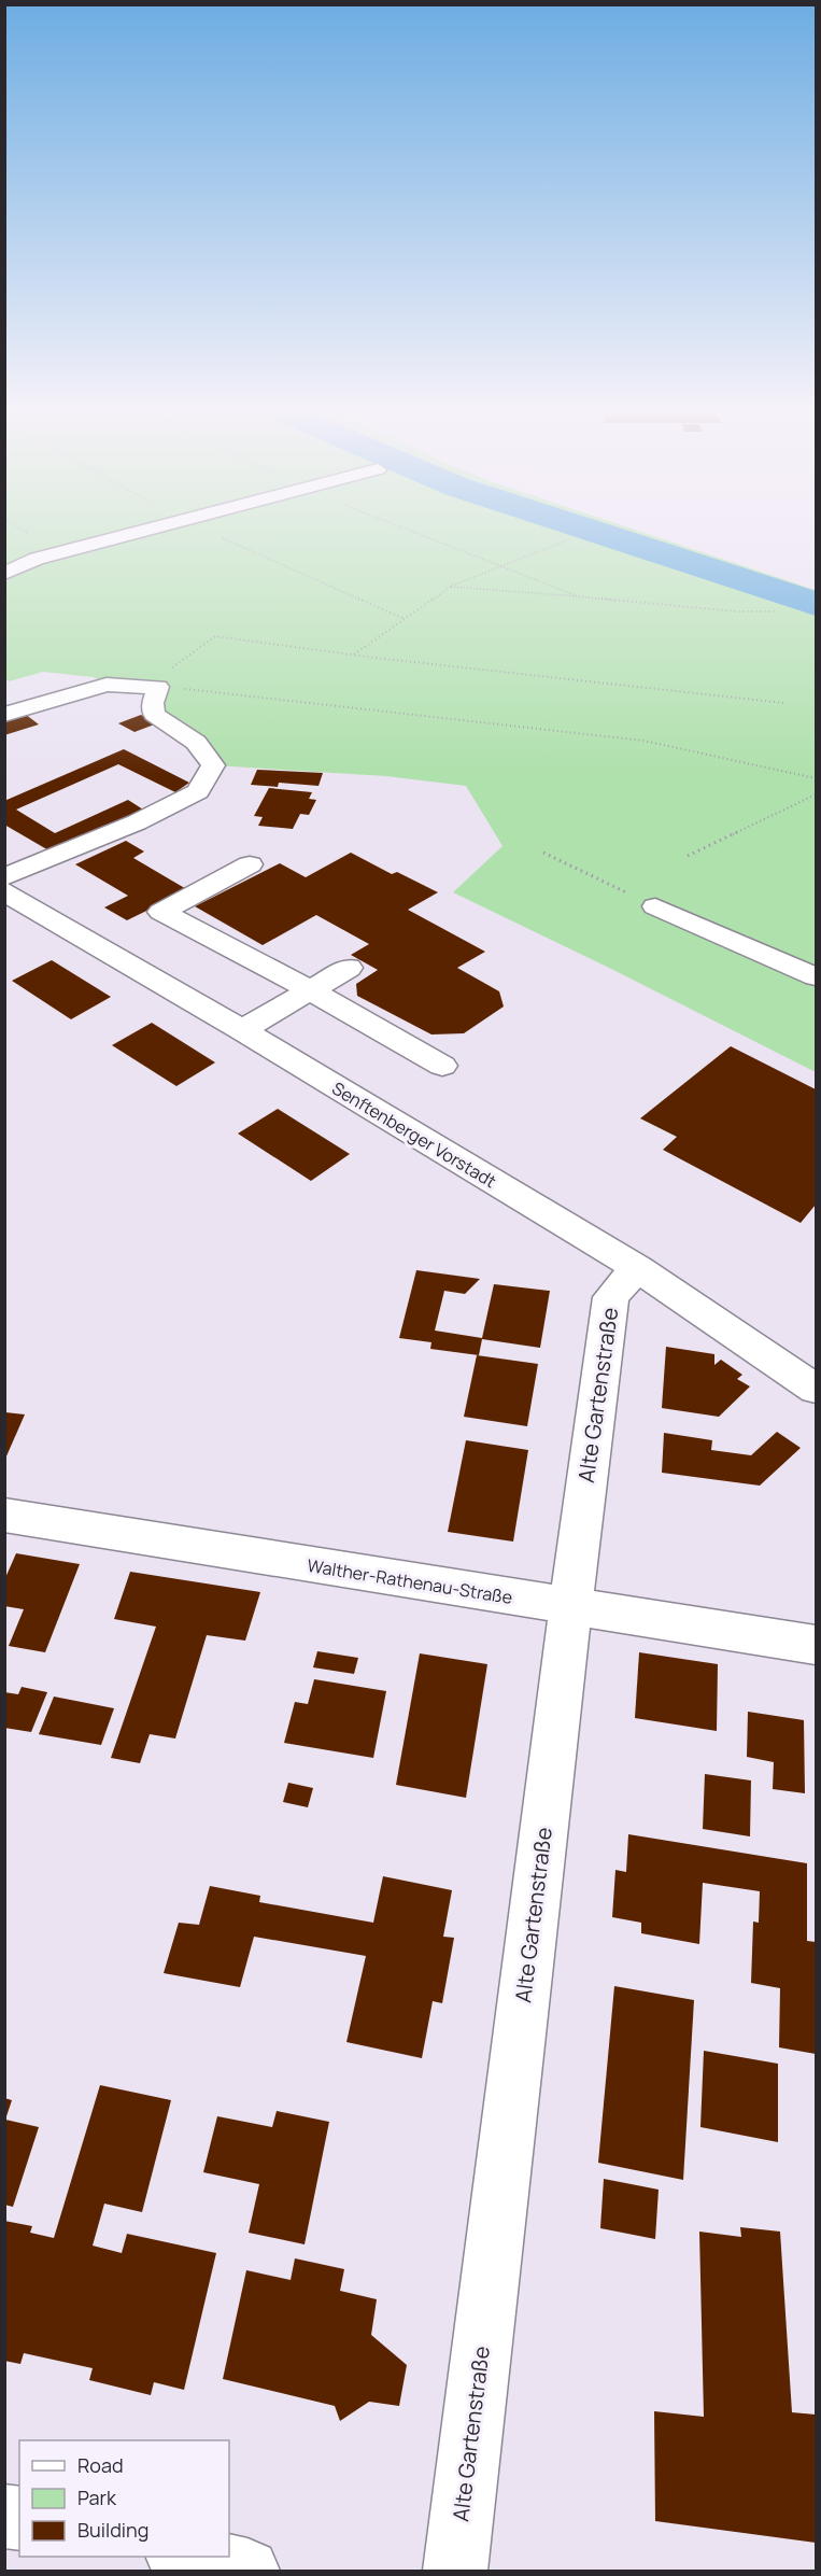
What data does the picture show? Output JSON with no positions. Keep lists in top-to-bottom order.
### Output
{
  "streets": {
    "street": ["Senftenberger Vorstadt", "Alte Gartenstraße", "Walther-Rathenau-Straße"]
  },
  "crossings": [
    ["Senftenberger Vorstadt", "Alte Gartenstraße"],
    ["Alte Gartenstraße", "Walther-Rathenau-Straße"]
  ],
  "legend": ["Road", "Park", "Building"]
}
